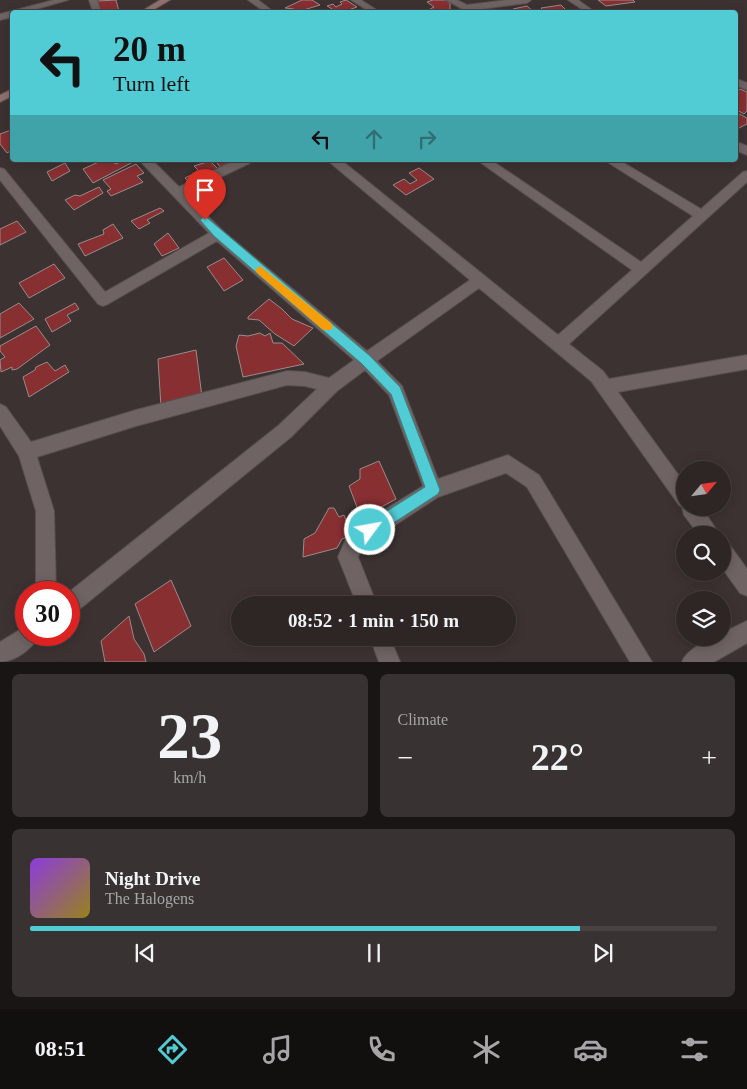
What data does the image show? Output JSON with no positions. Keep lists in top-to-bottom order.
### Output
{
  "north": "top right",
  "page": {
    "turn": ["20 m", "Turn left"],
    "limit": "30",
    "trip": "08:52 · 1 min · 150 m",
    "tile": [
      ["23", "km/h"],
      "Climate"
    ],
    "heat": ["−", "22°", "+"],
    "song": ["Night Drive", "The Halogens"],
    "tabs": "08:51"
  }
}
